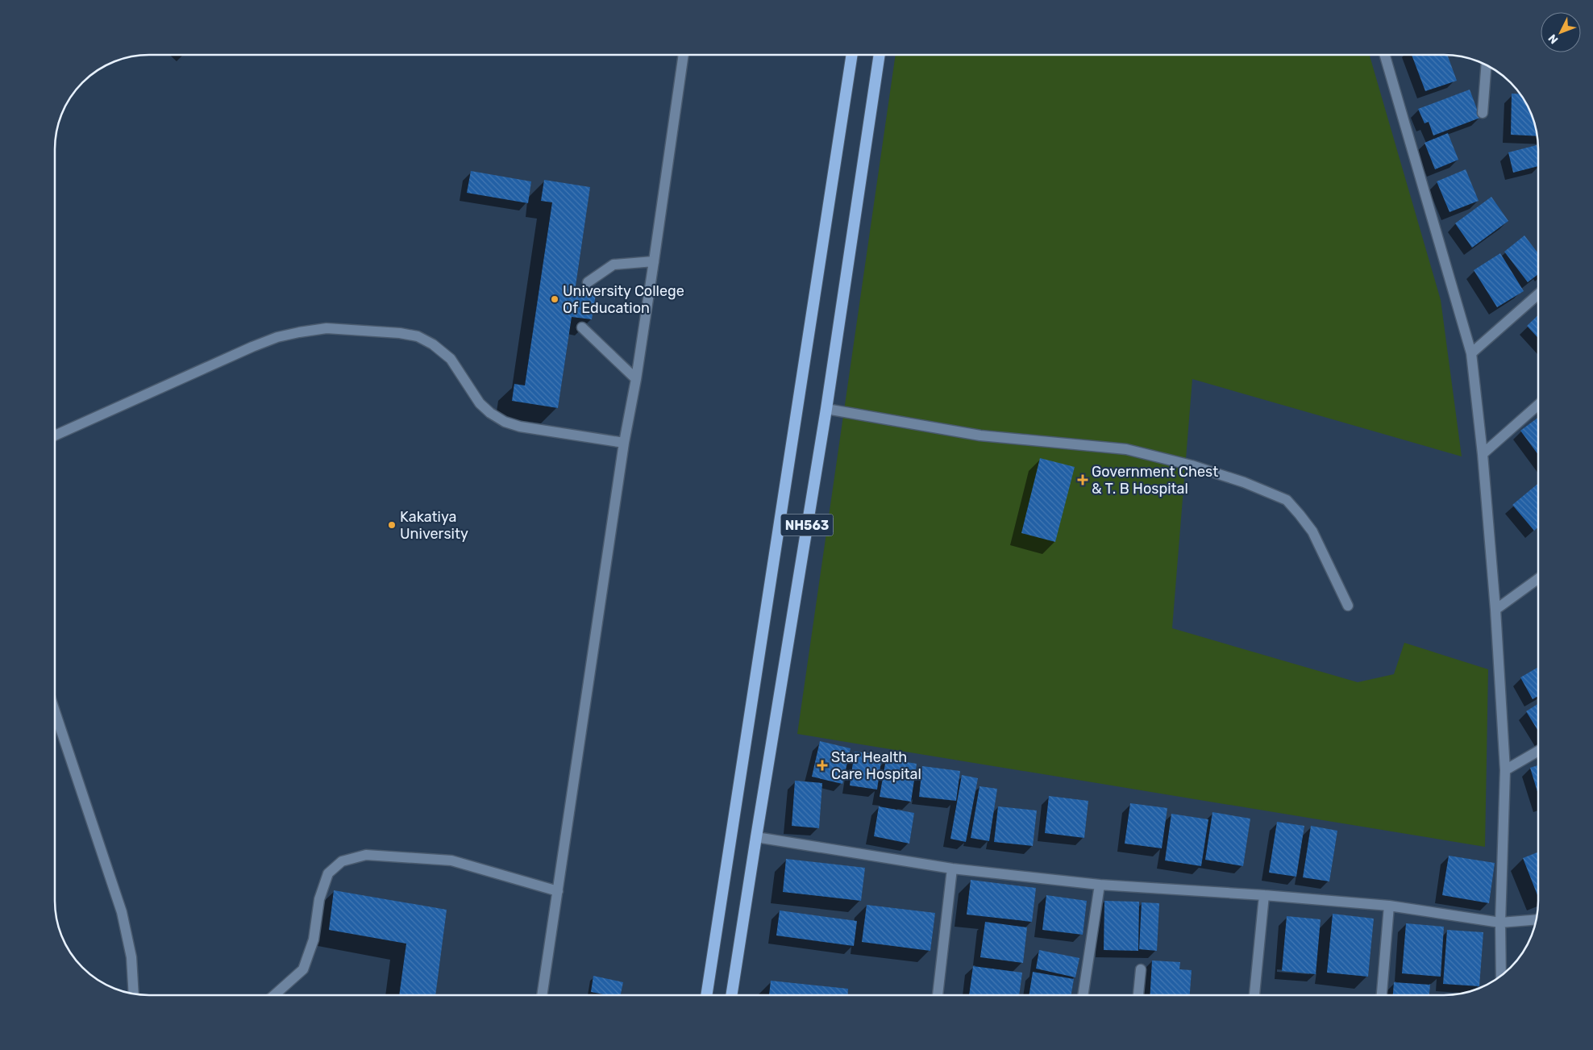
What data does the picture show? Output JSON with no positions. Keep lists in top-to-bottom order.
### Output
{
  "streets": {
    "highway": ["NH563"]
  },
  "places": {
    "other": ["University College Of Education", "Kakatiya University"],
    "health": ["Government Chest & T. B Hospital", "Star Health Care Hospital"]
  },
  "north": "bottom left"
}
